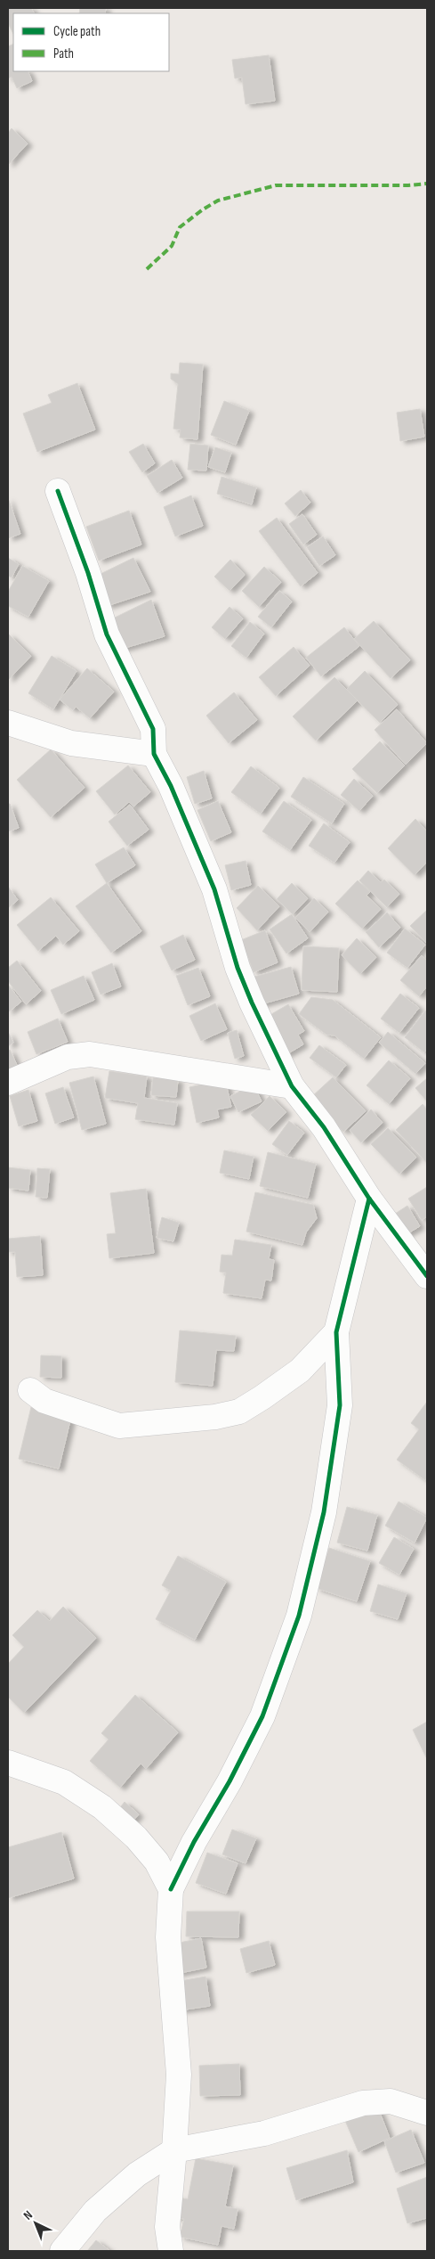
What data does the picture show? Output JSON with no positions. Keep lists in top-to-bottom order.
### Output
{
  "legend": ["Cycle path", "Path"],
  "north": "top left"
}
